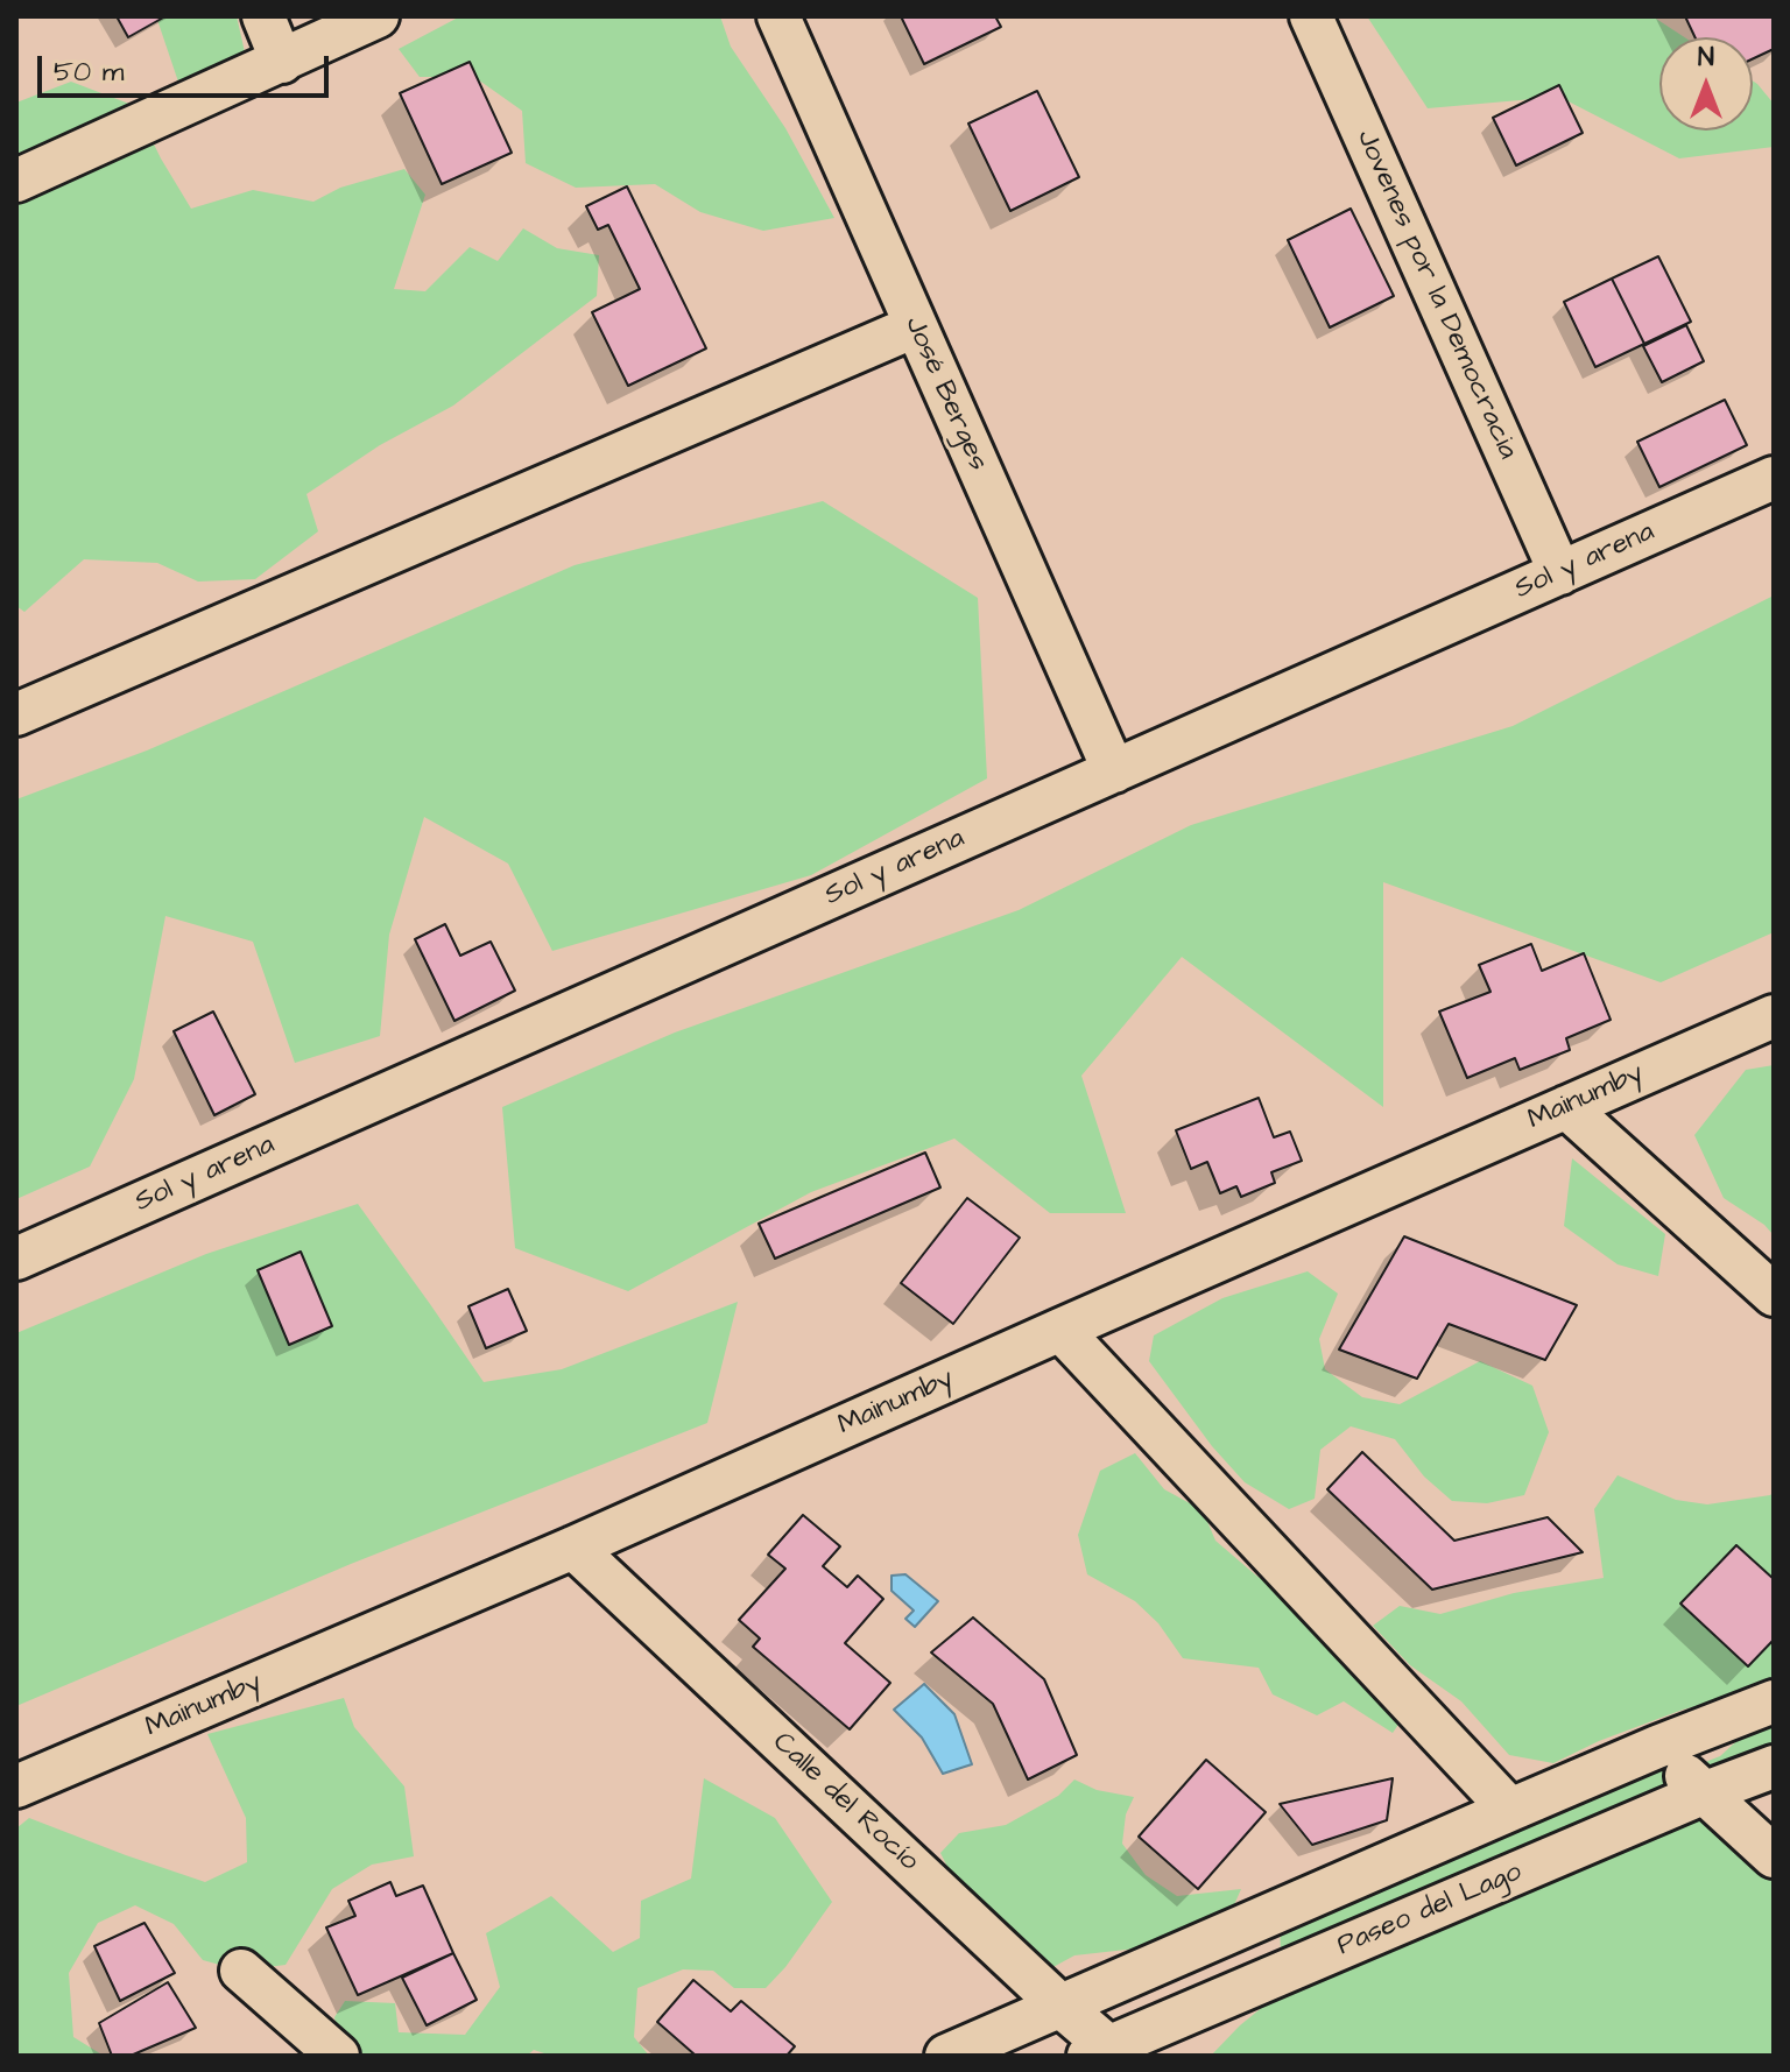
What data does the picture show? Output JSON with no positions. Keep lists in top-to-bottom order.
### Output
{
  "streets": {
    "street": [
      "Jovenes por la Democracia",
      "José Berges",
      "Sol y arena",
      "Mainumby",
      "Calle del Rocío",
      "Paseo del Lago"
    ]
  },
  "crossings": [
    ["Jovenes por la Democracia", "Sol y arena"],
    ["José Berges", "Sol y arena"],
    ["Mainumby", "Calle del Rocío"],
    ["Calle del Rocío", "Paseo del Lago"]
  ],
  "scale_bar": "50 m",
  "north": "top"
}
